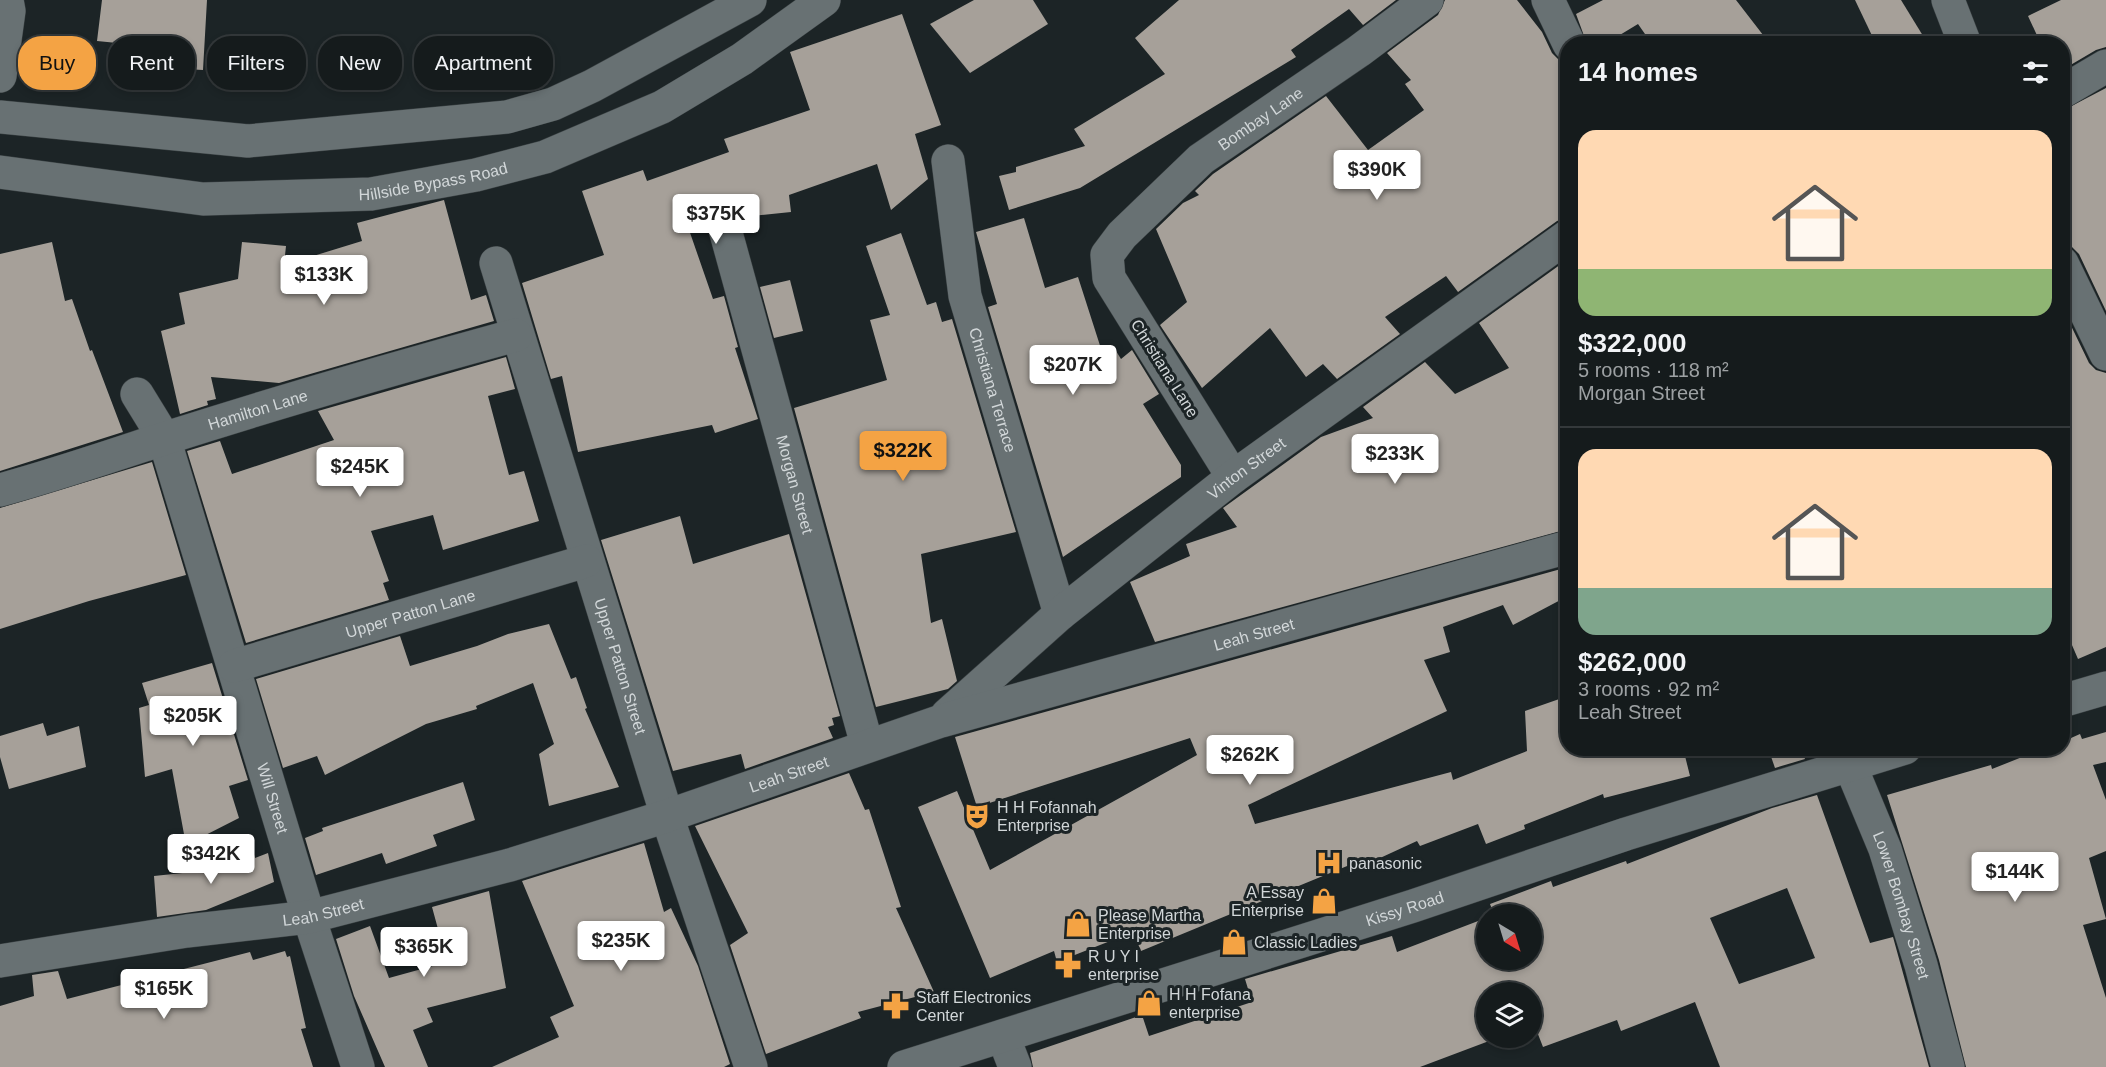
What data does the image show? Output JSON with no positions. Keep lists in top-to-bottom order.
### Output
{
  "streets": {
    "street": [
      "Bombay Lane",
      "Hillside Bypass Road",
      "Christiana Lane",
      "Christiana Terrace",
      "Hamilton Lane",
      "Vinton Street",
      "Morgan Street",
      "Upper Patton Lane",
      "Leah Street",
      "Upper Patton Street",
      "Will Street",
      "Lower Bombay Street",
      "Kissy Road"
    ]
  },
  "crossings": [
    ["Bombay Lane", "Christiana Lane"],
    ["Christiana Lane", "Vinton Street"],
    ["Christiana Terrace", "Vinton Street"],
    ["Hamilton Lane", "Upper Patton Street"],
    ["Hamilton Lane", "Will Street"],
    ["Vinton Street", "Leah Street"],
    ["Morgan Street", "Leah Street"],
    ["Upper Patton Lane", "Upper Patton Street"],
    ["Upper Patton Lane", "Will Street"],
    ["Leah Street", "Upper Patton Street"],
    ["Leah Street", "Will Street"],
    ["Lower Bombay Street", "Kissy Road"]
  ],
  "places": {
    "theatre": ["H H Fofannah Enterprise"],
    "hospital": ["panasonic"],
    "shop": [
      "A Essay Enterprise",
      "Please Martha Enterprise",
      "Classic Ladies",
      "H H Fofana enterprise"
    ],
    "pharmacy": ["R U Y I enterprise", "Staff Electronics Center"]
  },
  "north": "bottom right",
  "page": {
    "chip": [
      "Buy",
      "Rent",
      "Filters",
      "New",
      "Apartment"
    ],
    "heading": "14 homes",
    "list": [
      {
        "name": "$322,000",
        "note": "5 rooms · 118 m² · Morgan Street"
      },
      {
        "name": "$262,000",
        "note": "3 rooms · 92 m² · Leah Street"
      }
    ],
    "price": [
      "$390K",
      "$375K",
      "$133K",
      "$207K",
      "$322K",
      "$233K",
      "$245K",
      "$205K",
      "$262K",
      "$342K",
      "$144K",
      "$235K",
      "$365K",
      "$165K"
    ]
  }
}
